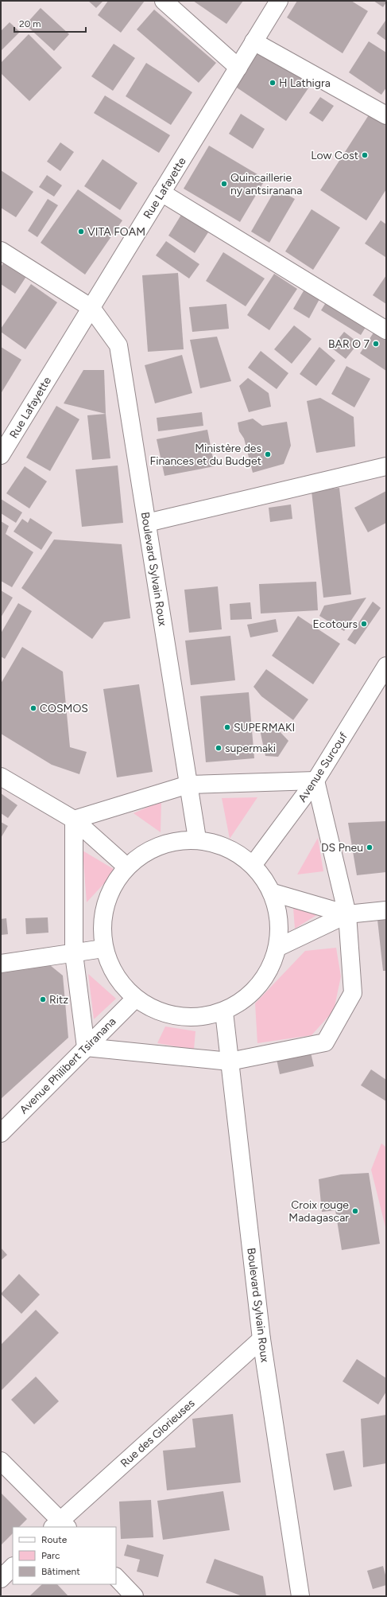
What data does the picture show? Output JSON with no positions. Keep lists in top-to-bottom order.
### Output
{
  "streets": {
    "street": [
      "Rue Lafayette",
      "Boulevard Sylvain Roux",
      "Avenue Surcouf",
      "Avenue Philibert Tsiranana",
      "Rue des Glorieuses"
    ]
  },
  "crossings": [
    ["Rue Lafayette", "Boulevard Sylvain Roux"],
    ["Boulevard Sylvain Roux", "Rue des Glorieuses"]
  ],
  "places": [
    "H Lathigra",
    "Low Cost",
    "Quincaillerie ny antsiranana",
    "VITA FOAM",
    "BAR O 7",
    "Ministère des Finances et du Budget",
    "Ecotours",
    "COSMOS",
    "SUPERMAKI",
    "supermaki",
    "DS Pneu",
    "Ritz",
    "Croix rouge Madagascar"
  ],
  "legend": ["Route", "Parc", "Bâtiment"],
  "scale_bar": "20 m"
}
